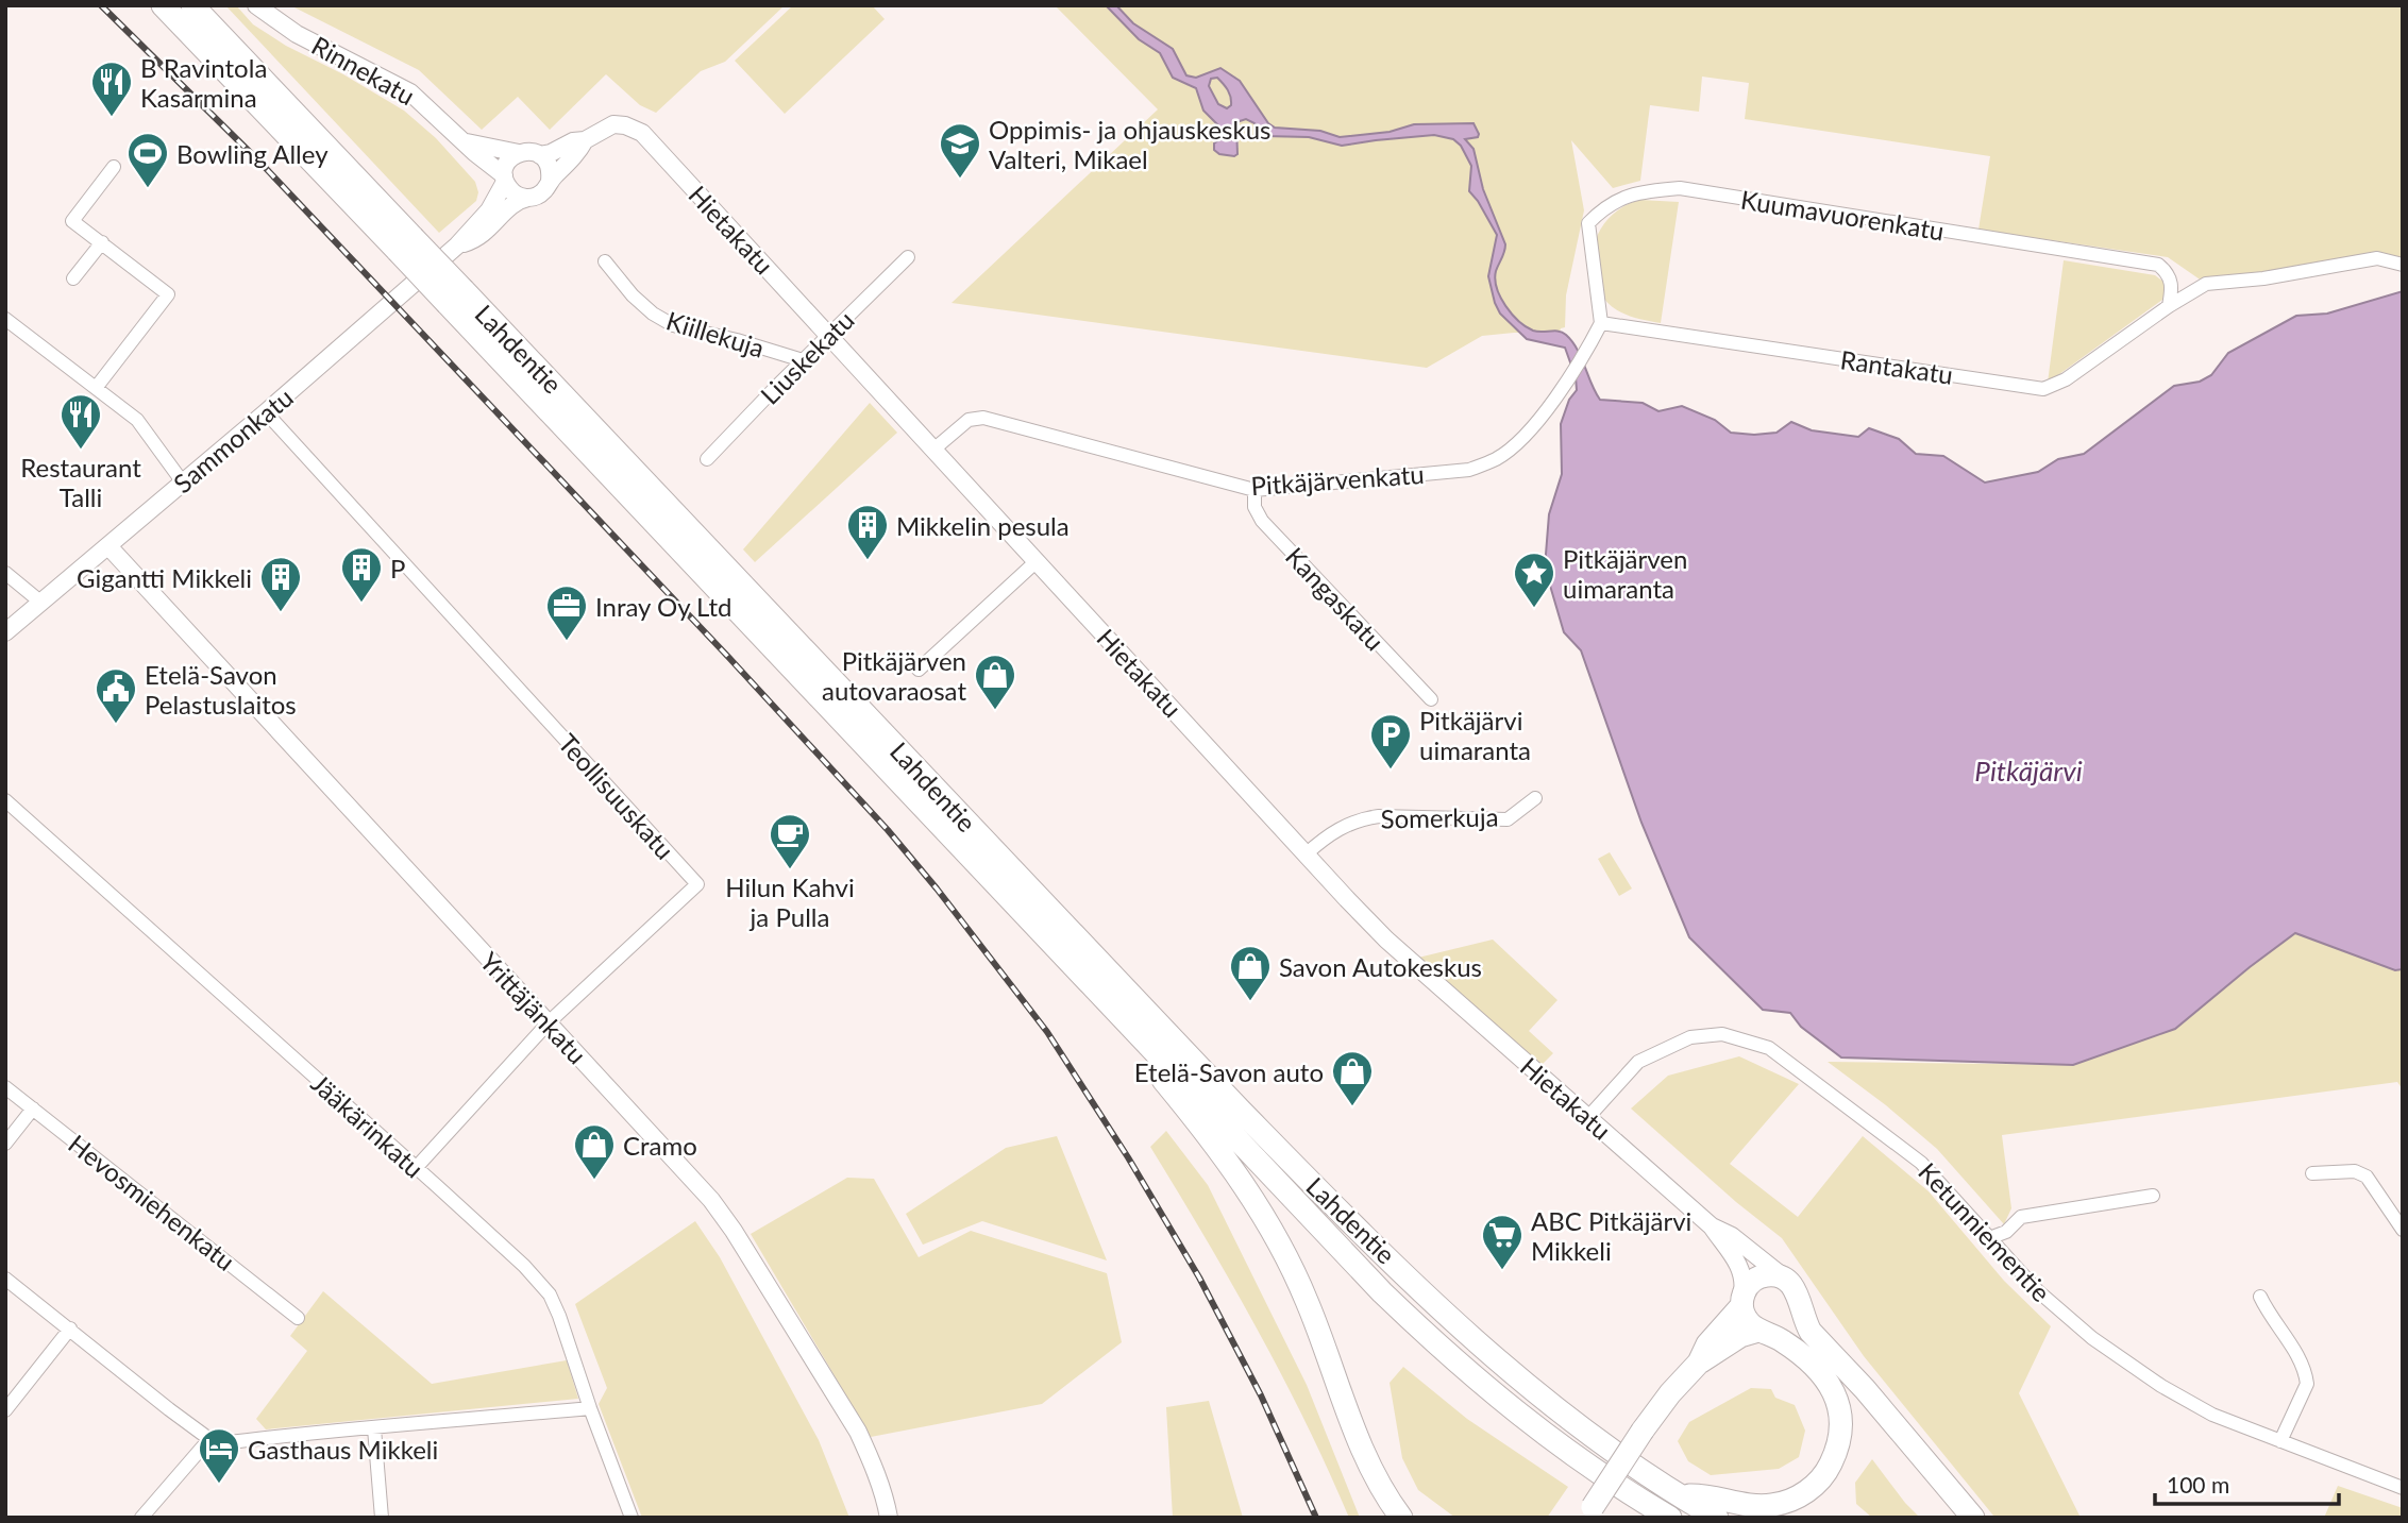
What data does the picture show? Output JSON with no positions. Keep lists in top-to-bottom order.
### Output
{
  "streets": {
    "highway": ["Lahdentie"],
    "street": [
      "Rinnekatu",
      "Kuumavuorenkatu",
      "Hietakatu",
      "Kiillekuja",
      "Liuskekatu",
      "Rantakatu",
      "Sammonkatu",
      "Pitkäjärvenkatu",
      "Kangaskatu",
      "Teollisuuskatu",
      "Somerkuja",
      "Yrittäjänkatu",
      "Jääkärinkatu",
      "Hevosmiehenkatu",
      "Ketunniementie"
    ]
  },
  "crossings": [
    ["Rinnekatu", "Hietakatu"],
    ["Rinnekatu", "Sammonkatu"],
    ["Kuumavuorenkatu", "Rantakatu"],
    ["Kuumavuorenkatu", "Pitkäjärvenkatu"],
    ["Hietakatu", "Liuskekatu"],
    ["Hietakatu", "Sammonkatu"],
    ["Hietakatu", "Pitkäjärvenkatu"],
    ["Hietakatu", "Somerkuja"],
    ["Hietakatu", "Ketunniementie"],
    ["Kiillekuja", "Liuskekatu"],
    ["Rantakatu", "Pitkäjärvenkatu"],
    ["Sammonkatu", "Teollisuuskatu"],
    ["Sammonkatu", "Yrittäjänkatu"],
    ["Pitkäjärvenkatu", "Kangaskatu"],
    ["Teollisuuskatu", "Yrittäjänkatu"],
    ["Teollisuuskatu", "Jääkärinkatu"]
  ],
  "water": ["Pitkäjärvi"],
  "places": {
    "restaurant": ["B Ravintola Kasarmina", "Restaurant Talli"],
    "school or university": ["Oppimis- ja ohjauskeskus Valteri, Mikael"],
    "sports": ["Bowling Alley"],
    "building": ["Mikkelin pesula", "P", "Gigantti Mikkeli"],
    "place": ["Pitkäjärven uimaranta"],
    "office": ["Inray Oy Ltd"],
    "shop": [
      "Pitkäjärven autovaraosat",
      "Savon Autokeskus",
      "Etelä-Savon auto",
      "Cramo"
    ],
    "public building": ["Etelä-Savon Pelastuslaitos"],
    "parking": ["Pitkäjärvi uimaranta"],
    "cafe": ["Hilun Kahvi ja Pulla"],
    "supermarket": ["ABC Pitkäjärvi Mikkeli"],
    "hotel": ["Gasthaus Mikkeli"]
  },
  "scale_bar": "100 m"
}
